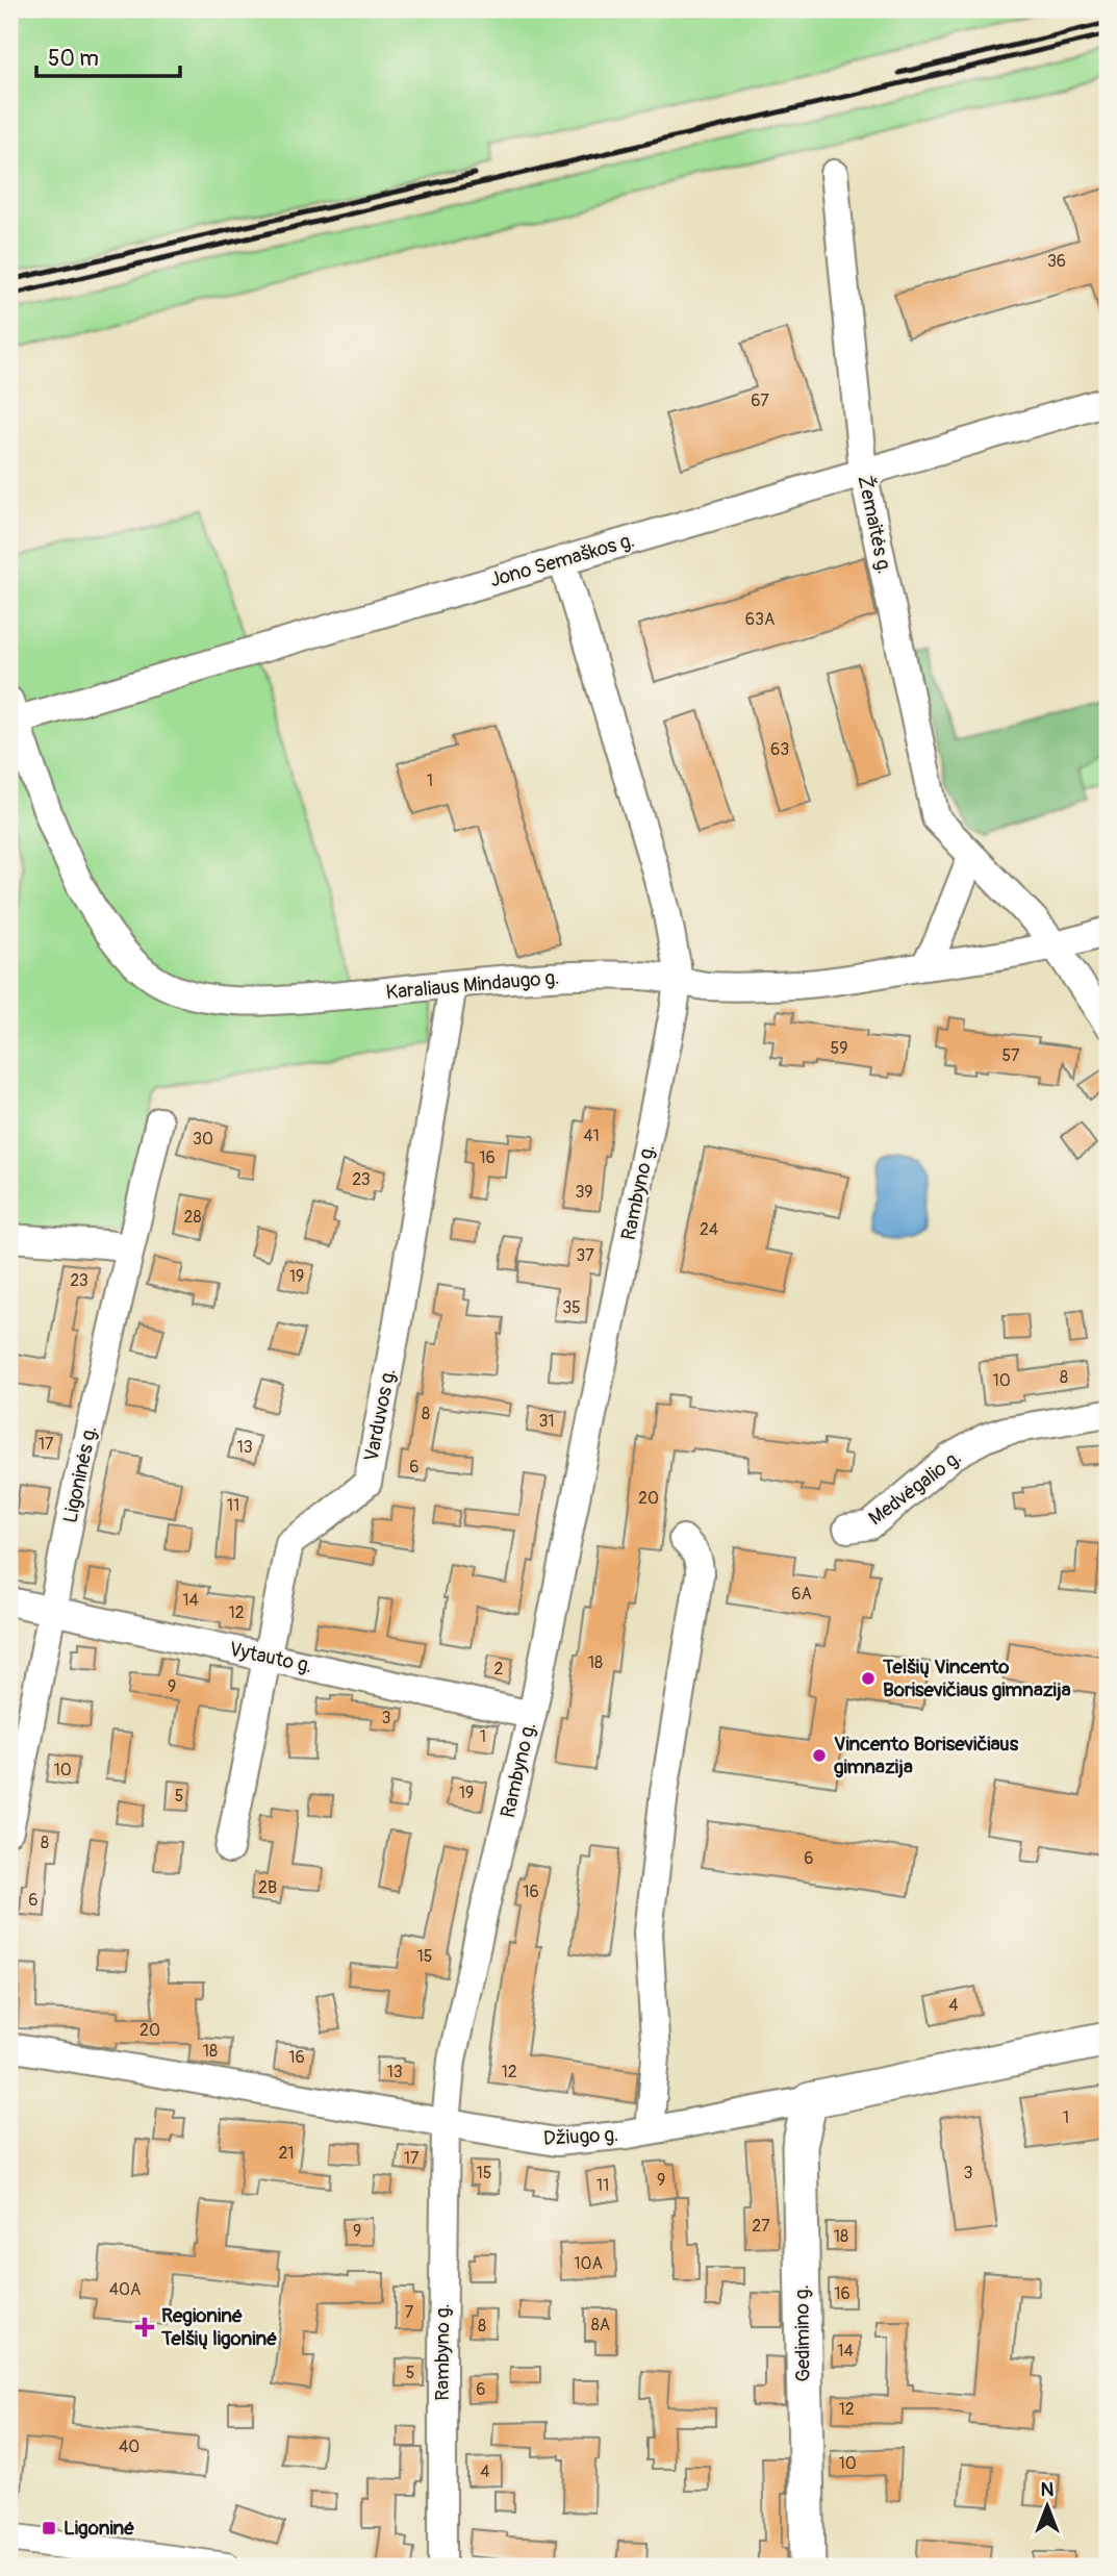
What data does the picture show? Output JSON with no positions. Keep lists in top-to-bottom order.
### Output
{
  "streets": {
    "main road": ["Džiugo g.", "Gedimino g."],
    "street": [
      "Žemaitės g.",
      "Jono Semaškos g.",
      "Karaliaus Mindaugo g.",
      "Rambyno g.",
      "Varduvos g.",
      "Ligoninės g.",
      "Medvėgalio g.",
      "Vytauto g."
    ]
  },
  "crossings": [
    ["Žemaitės g.", "Jono Semaškos g."],
    ["Žemaitės g.", "Karaliaus Mindaugo g."],
    ["Jono Semaškos g.", "Karaliaus Mindaugo g."],
    ["Jono Semaškos g.", "Rambyno g."],
    ["Karaliaus Mindaugo g.", "Rambyno g."],
    ["Karaliaus Mindaugo g.", "Varduvos g."],
    ["Rambyno g.", "Vytauto g."],
    ["Rambyno g.", "Džiugo g."],
    ["Varduvos g.", "Vytauto g."],
    ["Ligoninės g.", "Vytauto g."],
    ["Džiugo g.", "Gedimino g."]
  ],
  "places": {
    "other": ["Telšių Vincento Borisevičiaus gimnazija", "Vincento Borisevičiaus gimnazija"],
    "health": ["Regioninė Telšių ligoninė"],
    "transit": ["Ligoninė"]
  },
  "house_numbers": [
    "36",
    "67",
    "63A",
    "63",
    "1",
    "59",
    "57",
    "41",
    "30",
    "16",
    "23",
    "39",
    "28",
    "24",
    "37",
    "19",
    "23",
    "35",
    "8",
    "10",
    "8",
    "31",
    "17",
    "13",
    "6",
    "20",
    "11",
    "6A",
    "14",
    "12",
    "18",
    "2",
    "9",
    "3",
    "1",
    "10",
    "19",
    "5",
    "8",
    "6",
    "2B",
    "16",
    "6",
    "15",
    "4",
    "20",
    "18",
    "16",
    "13",
    "12",
    "1",
    "21",
    "17",
    "15",
    "3",
    "9",
    "11",
    "27",
    "9",
    "18",
    "10A",
    "40A",
    "16",
    "7",
    "8A",
    "8",
    "14",
    "5",
    "6",
    "12",
    "40",
    "10",
    "4"
  ],
  "scale_bar": "50 m",
  "north": "top"
}
